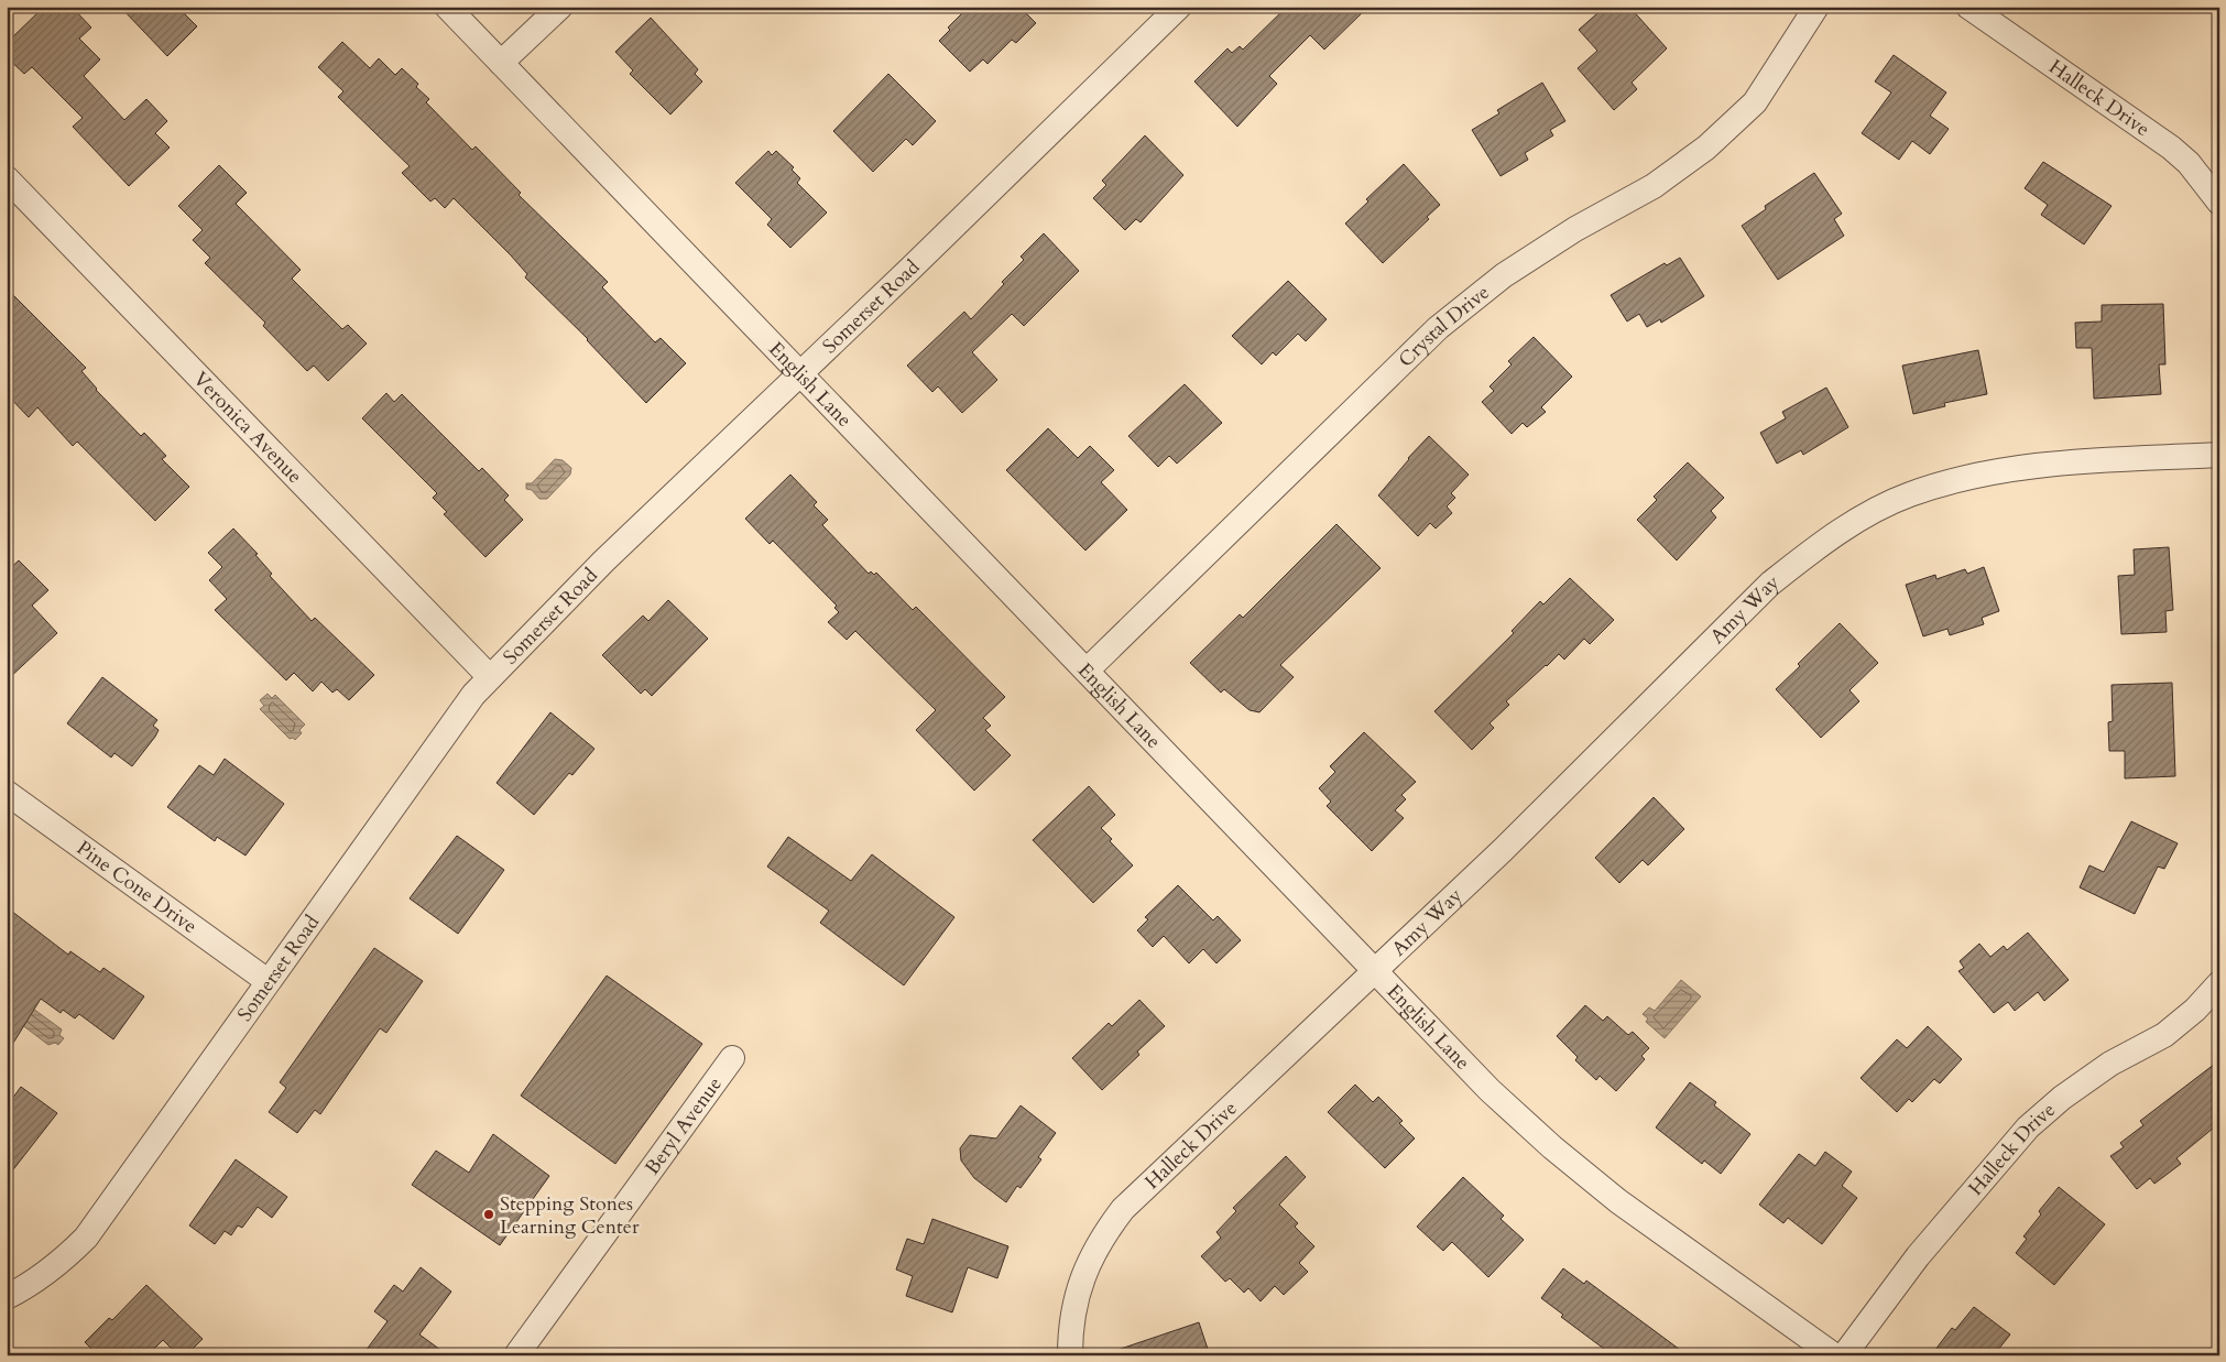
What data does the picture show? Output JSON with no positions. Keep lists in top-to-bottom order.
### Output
{
  "streets": {
    "street": [
      "Halleck Drive",
      "Somerset Road",
      "Crystal Drive",
      "English Lane",
      "Veronica Avenue",
      "Amy Way",
      "Pine Cone Drive",
      "Beryl Avenue"
    ]
  },
  "crossings": [
    ["Halleck Drive", "English Lane"],
    ["Halleck Drive", "Amy Way"],
    ["Somerset Road", "English Lane"],
    ["Somerset Road", "Veronica Avenue"],
    ["Somerset Road", "Pine Cone Drive"],
    ["Crystal Drive", "English Lane"],
    ["English Lane", "Amy Way"]
  ],
  "places": ["Stepping Stones Learning Center"]
}
